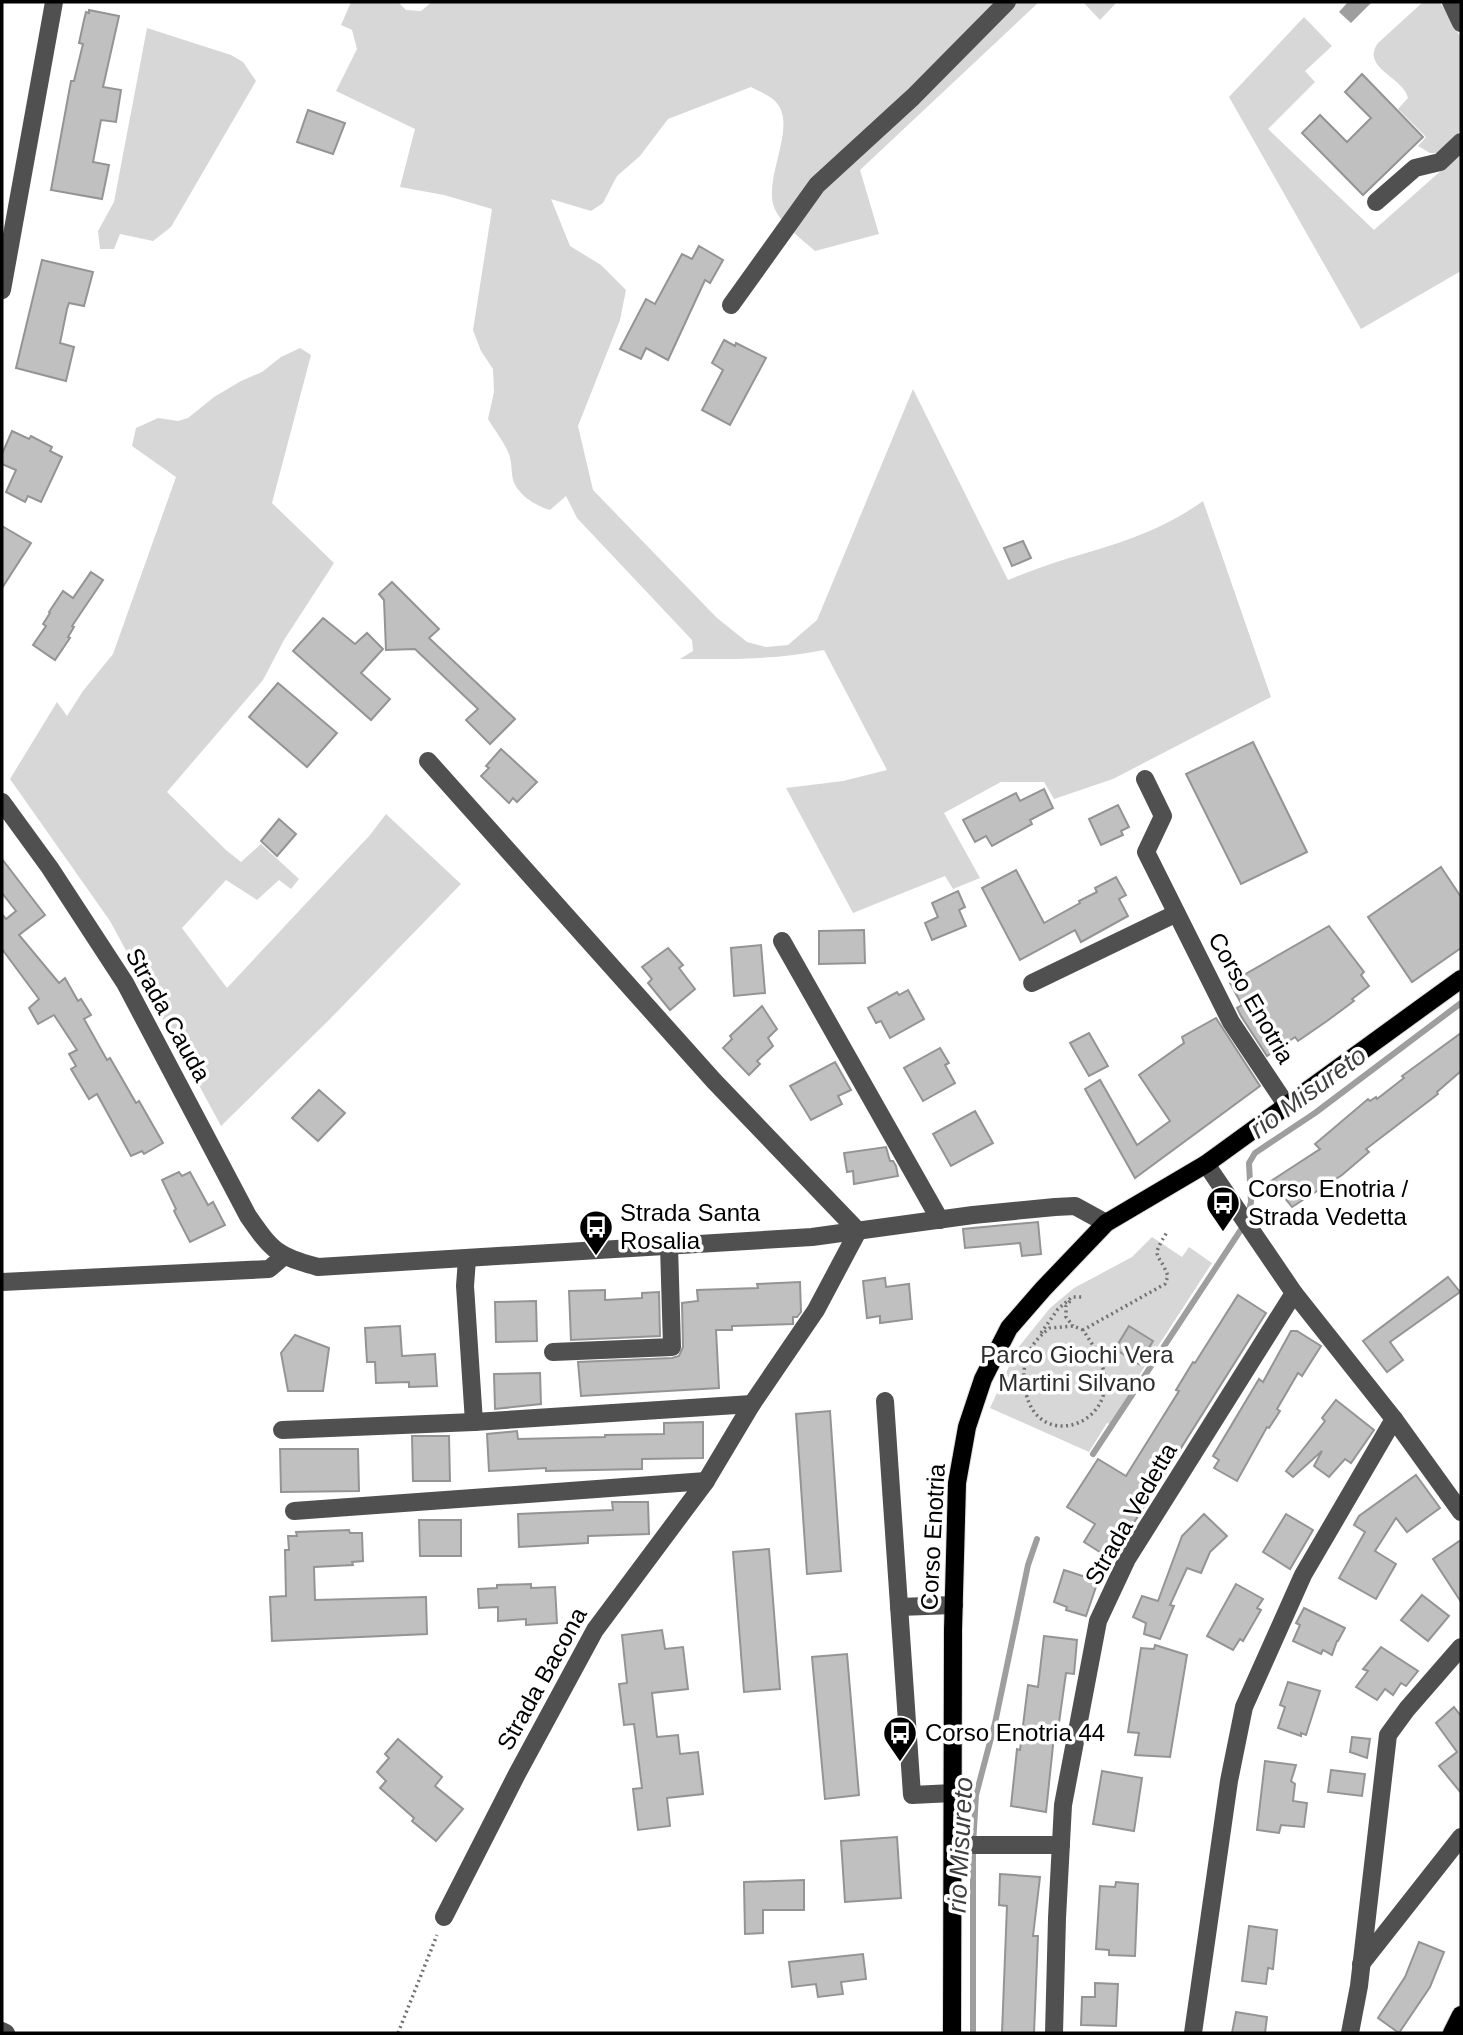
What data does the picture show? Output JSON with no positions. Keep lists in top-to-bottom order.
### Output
{
  "streets": {
    "main road": ["Corso Enotria"],
    "street": ["Strada Cauda", "Strada Vedetta", "Strada Bacona"]
  },
  "water": ["rio Misureto"],
  "parks": ["Parco Giochi Vera Martini Silvano"],
  "places": {
    "bus stop": ["Corso Enotria / Strada Vedetta", "Strada Santa Rosalia", "Corso Enotria 44"]
  }
}
